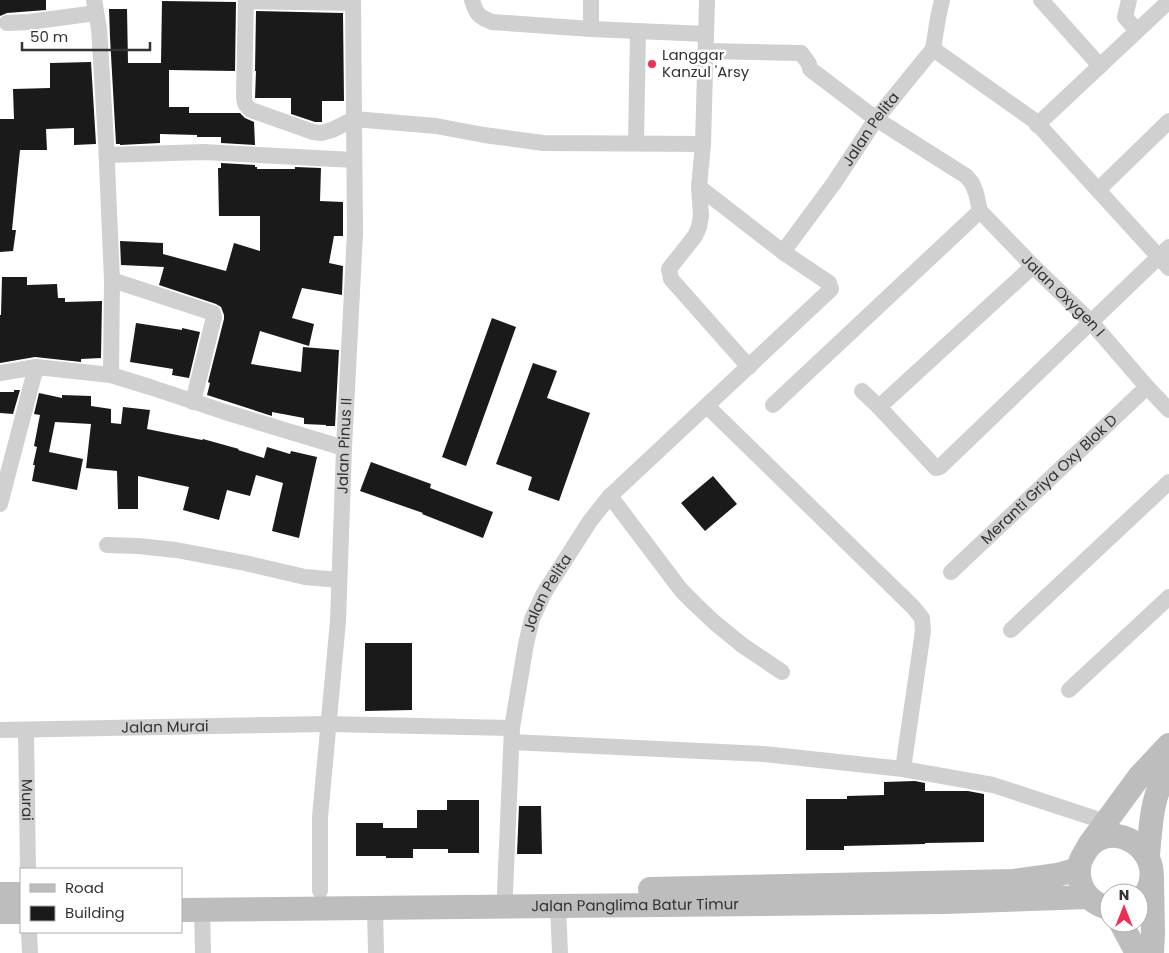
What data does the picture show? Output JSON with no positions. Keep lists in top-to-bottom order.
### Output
{
  "streets": {
    "main road": ["Jalan Panglima Batur Timur"],
    "street": [
      "Jalan Pelita",
      "Jalan Oxygen I",
      "Jalan Pinus II",
      "Meranti Griya Oxy Blok D",
      "Jalan Murai",
      "Murai"
    ]
  },
  "crossings": [
    ["Jalan Pelita", "Jalan Oxygen I"],
    ["Jalan Pelita", "Jalan Murai"],
    ["Jalan Pelita", "Jalan Panglima Batur Timur"],
    ["Jalan Oxygen I", "Meranti Griya Oxy Blok D"],
    ["Jalan Pinus II", "Jalan Murai"],
    ["Jalan Pinus II", "Jalan Panglima Batur Timur"],
    ["Jalan Murai", "Murai"]
  ],
  "places": ["Langgar Kanzul 'Arsy"],
  "legend": ["Road", "Building"],
  "scale_bar": "50 m",
  "north": "top"
}
